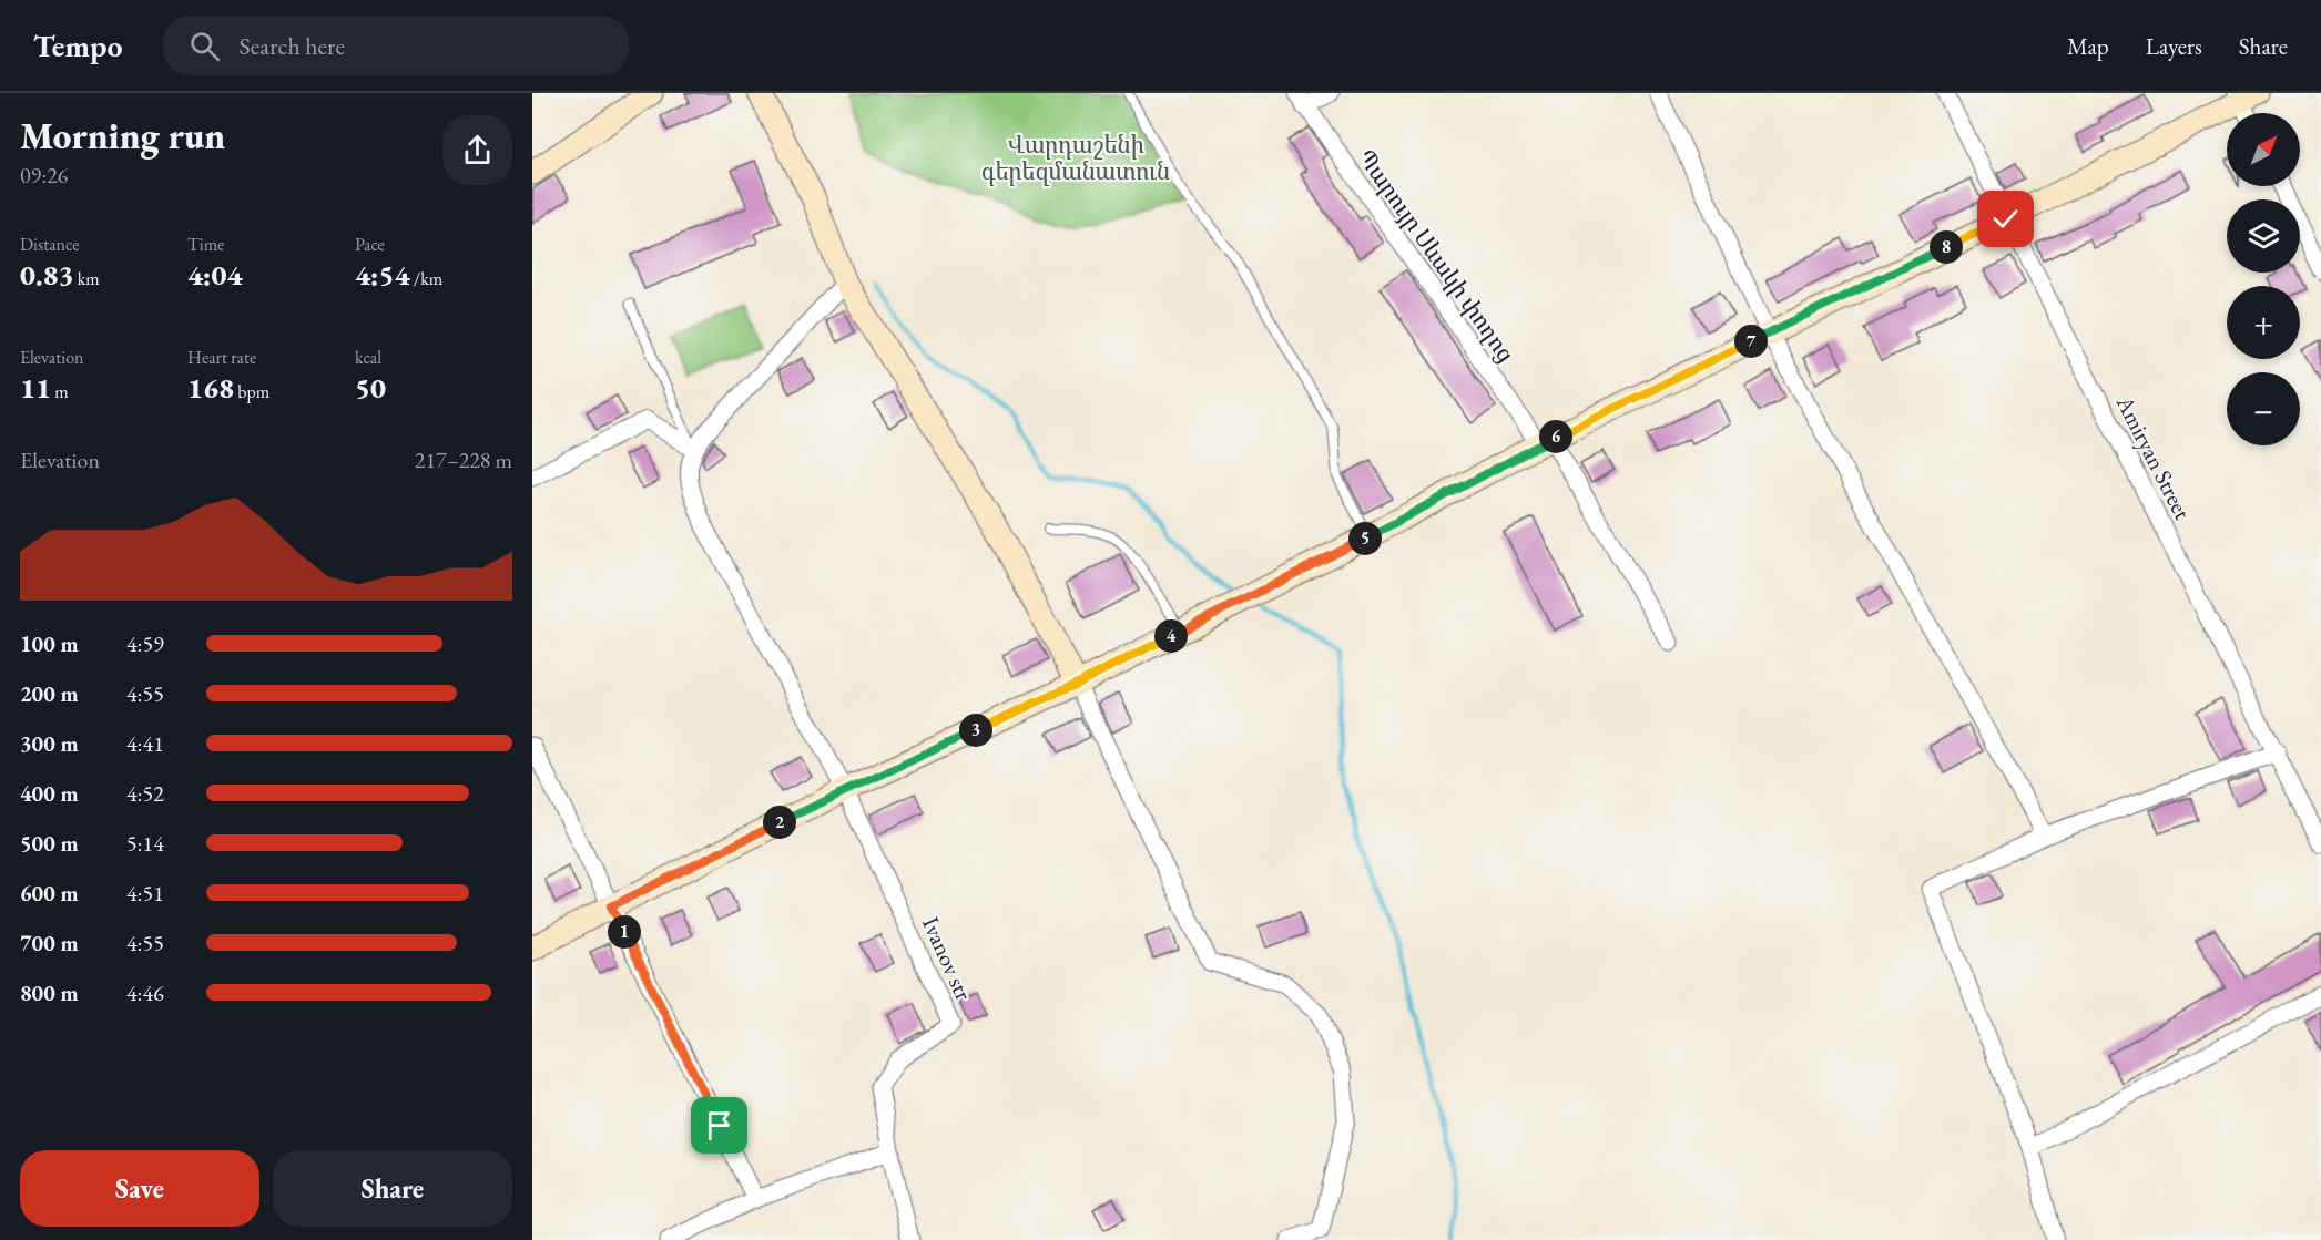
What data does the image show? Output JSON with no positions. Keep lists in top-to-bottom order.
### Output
{
  "streets": {
    "street": ["Պարույր Սևակի փողոց", "Amiryan Street", "Ivanov str"]
  },
  "parks": ["Վարդաշենի գերեզմանատուն"],
  "north": "top right",
  "page": {
    "header": "Tempo",
    "search": "Search here",
    "nav": ["Map", "Layers", "Share"],
    "heading": ["Morning run", "09:26"],
    "map_buttons": ["+", "−"],
    "stats": [
      ["Distance", "0.83 km"],
      ["Time", "4:04"],
      ["Pace", "4:54 /km"],
      ["Elevation", "11 m"],
      ["Heart rate", "168 bpm"],
      ["kcal", "50"]
    ],
    "pins": [
      "8",
      "7",
      "6",
      "5",
      "4",
      "3",
      "2",
      "1"
    ],
    "chart": ["Elevation", "217–228 m"],
    "list": [
      {
        "name": "100 m",
        "note": "4:59"
      },
      {
        "name": "200 m",
        "note": "4:55"
      },
      {
        "name": "300 m",
        "note": "4:41"
      },
      {
        "name": "400 m",
        "note": "4:52"
      },
      {
        "name": "500 m",
        "note": "5:14"
      },
      {
        "name": "600 m",
        "note": "4:51"
      },
      {
        "name": "700 m",
        "note": "4:55"
      },
      {
        "name": "800 m",
        "note": "4:46"
      }
    ],
    "buttons": ["Save", "Share"]
  }
}
